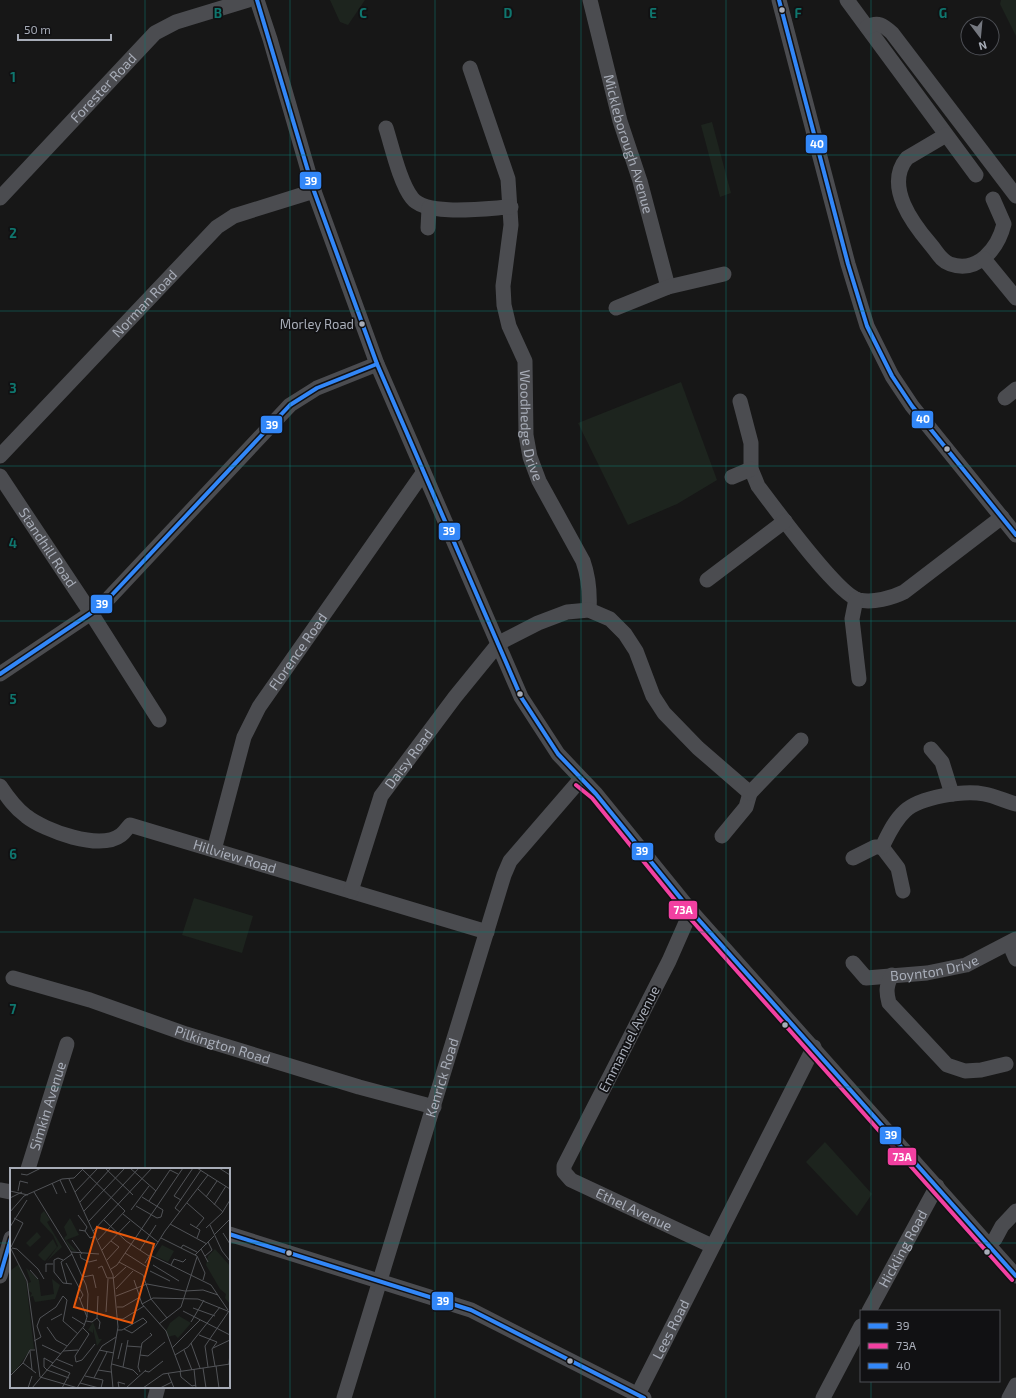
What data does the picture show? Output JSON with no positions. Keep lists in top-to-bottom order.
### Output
{
  "streets": {
    "street": [
      "Forester Road",
      "Mickleborough Avenue",
      "Norman Road",
      "Woodhedge Drive",
      "Standhill Road",
      "Florence Road",
      "Daisy Road",
      "Hillview Road",
      "Boynton Drive",
      "Emmanuel Avenue",
      "Pilkington Road",
      "Kenrick Road",
      "Simkin Avenue",
      "Ethel Avenue",
      "Hickling Road",
      "Lees Road"
    ]
  },
  "crossings": [
    ["Florence Road", "Hillview Road"],
    ["Daisy Road", "Hillview Road"],
    ["Hillview Road", "Kenrick Road"],
    ["Emmanuel Avenue", "Ethel Avenue"],
    ["Pilkington Road", "Kenrick Road"],
    ["Ethel Avenue", "Lees Road"]
  ],
  "places": ["Morley Road"],
  "lines": ["transit line 39", "transit line 40", "transit line 73A"],
  "legend": ["39", "73A", "40"],
  "scale_bar": "50 m",
  "north": "bottom",
  "grid": {
    "columns": [
      "B",
      "C",
      "D",
      "E",
      "F",
      "G"
    ],
    "rows": [
      "1",
      "2",
      "3",
      "4",
      "5",
      "6",
      "7"
    ]
  }
}
